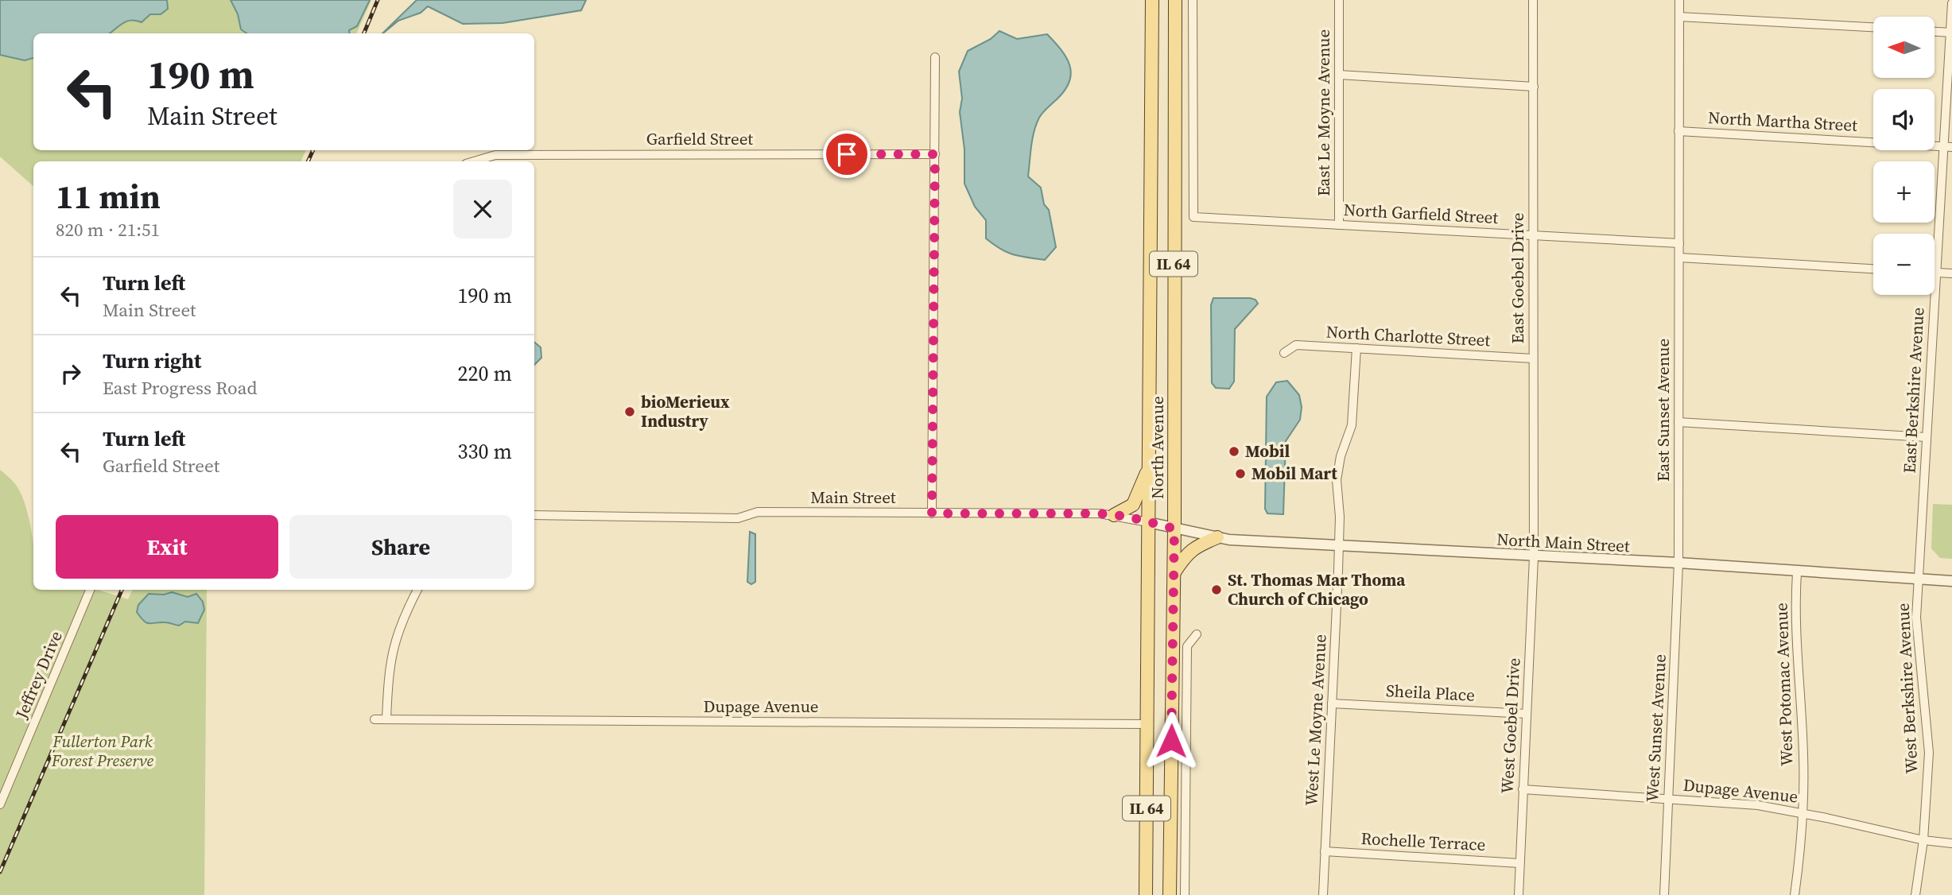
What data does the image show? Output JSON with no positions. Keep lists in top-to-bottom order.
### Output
{
  "streets": {
    "main road": ["IL 64", "North Avenue"],
    "street": [
      "East Le Moyne Avenue",
      "North Martha Street",
      "Garfield Street",
      "North Garfield Street",
      "East Goebel Drive",
      "North Charlotte Street",
      "East Berkshire Avenue",
      "East Sunset Avenue",
      "Main Street",
      "North Main Street",
      "Jeffrey Drive",
      "West Potomac Avenue",
      "West Berkshire Avenue",
      "Sheila Place",
      "Dupage Avenue",
      "West Le Moyne Avenue",
      "West Goebel Drive",
      "West Sunset Avenue",
      "Rochelle Terrace"
    ]
  },
  "crossings": [
    ["East Le Moyne Avenue", "North Garfield Street"],
    ["North Martha Street", "East Berkshire Avenue"],
    ["North Garfield Street", "East Goebel Drive"],
    ["North Garfield Street", "East Sunset Avenue"],
    ["East Goebel Drive", "North Charlotte Street"],
    ["East Goebel Drive", "North Main Street"],
    ["East Goebel Drive", "West Goebel Drive"],
    ["East Berkshire Avenue", "North Main Street"],
    ["East Berkshire Avenue", "West Berkshire Avenue"],
    ["East Sunset Avenue", "North Main Street"],
    ["East Sunset Avenue", "West Sunset Avenue"],
    ["North Avenue", "Main Street"],
    ["North Avenue", "North Main Street"],
    ["North Avenue", "Dupage Avenue"],
    ["Main Street", "North Main Street"],
    ["North Main Street", "West Potomac Avenue"],
    ["North Main Street", "West Berkshire Avenue"],
    ["North Main Street", "West Le Moyne Avenue"],
    ["North Main Street", "West Goebel Drive"],
    ["North Main Street", "West Sunset Avenue"],
    ["West Potomac Avenue", "Dupage Avenue"],
    ["West Berkshire Avenue", "Dupage Avenue"],
    ["Sheila Place", "West Le Moyne Avenue"],
    ["Sheila Place", "West Goebel Drive"],
    ["Dupage Avenue", "West Goebel Drive"],
    ["Dupage Avenue", "West Sunset Avenue"],
    ["West Le Moyne Avenue", "Rochelle Terrace"],
    ["West Goebel Drive", "Rochelle Terrace"]
  ],
  "parks": ["Fullerton Park Forest Preserve"],
  "places": [
    "bioMerieux Industry",
    "Mobil",
    "Mobil Mart",
    "St. Thomas Mar Thoma Church of Chicago"
  ],
  "north": "left",
  "page": {
    "map_buttons": ["+", "−"],
    "turn": ["190 m", "Main Street"],
    "heading": ["11 min", "820 m · 21:51"],
    "list": [
      {
        "name": "Turn left",
        "note": "Main Street",
        "value": "190 m"
      },
      {
        "name": "Turn right",
        "note": "East Progress Road",
        "value": "220 m"
      },
      {
        "name": "Turn left",
        "note": "Garfield Street",
        "value": "330 m"
      }
    ],
    "buttons": ["Exit", "Share"]
  }
}
